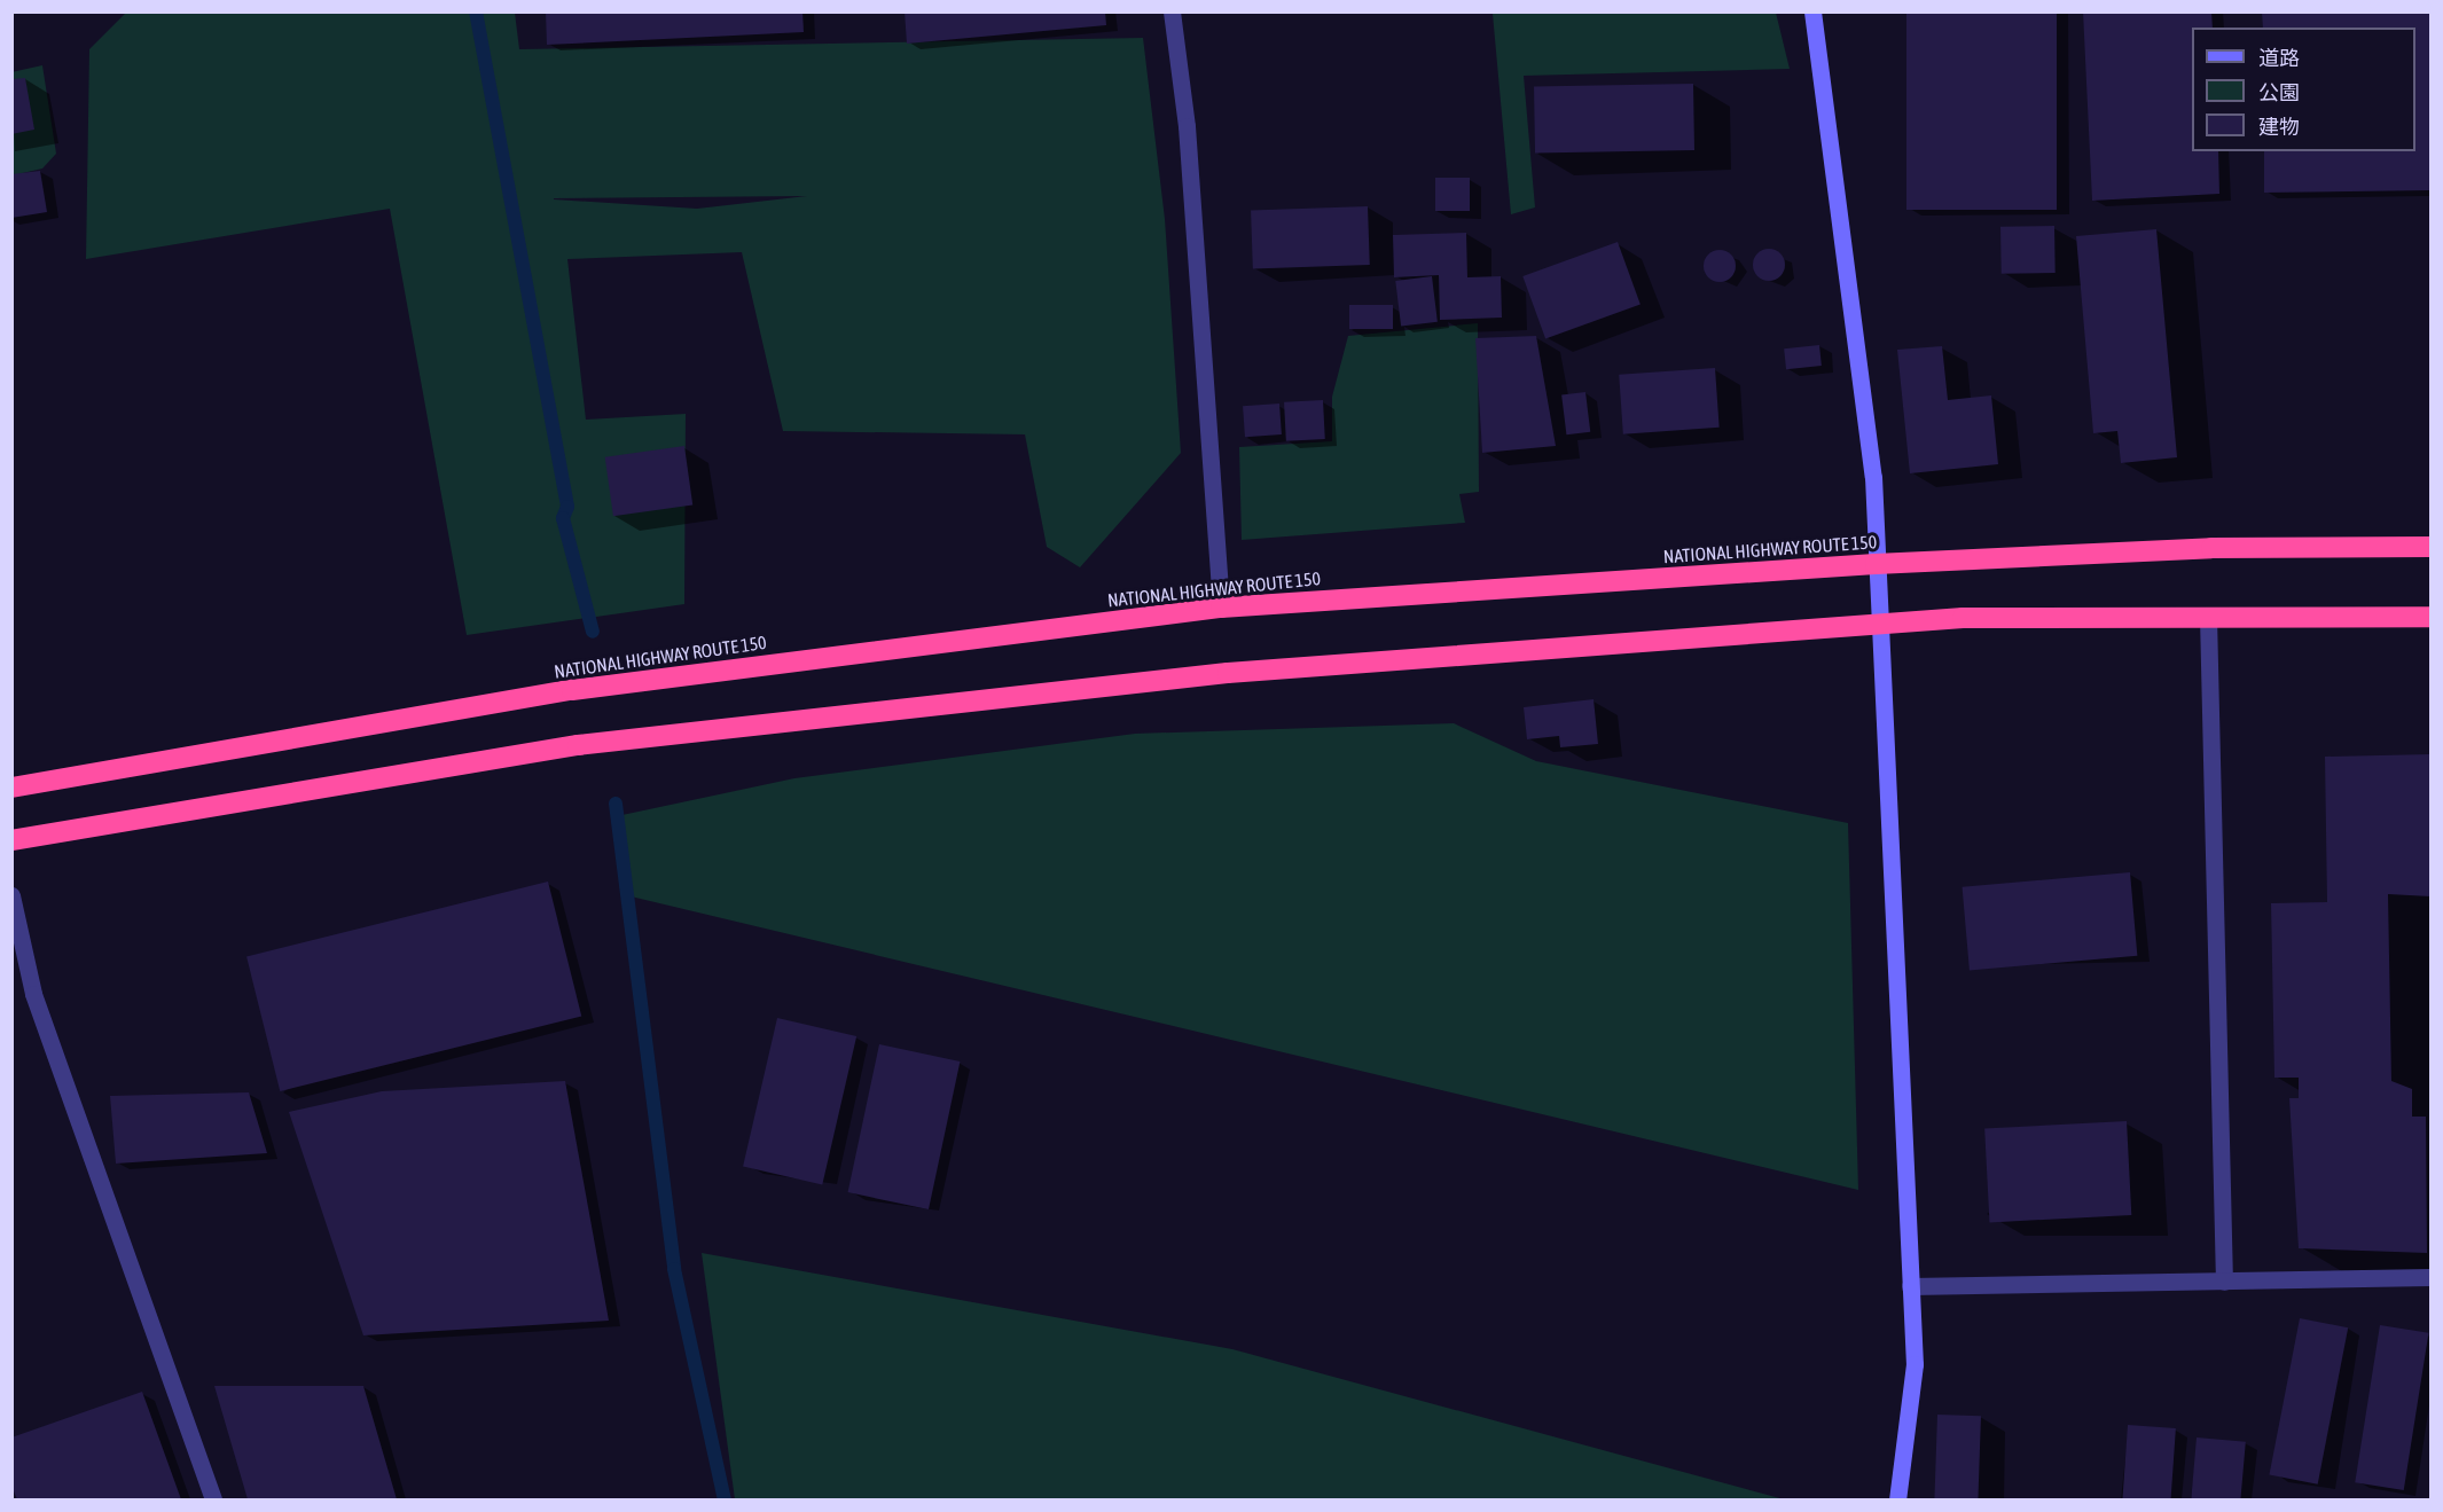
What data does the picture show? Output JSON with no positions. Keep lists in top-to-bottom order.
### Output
{
  "streets": {
    "highway": ["NATIONAL HIGHWAY ROUTE 150"]
  },
  "legend": ["道路", "公園", "建物"]
}
